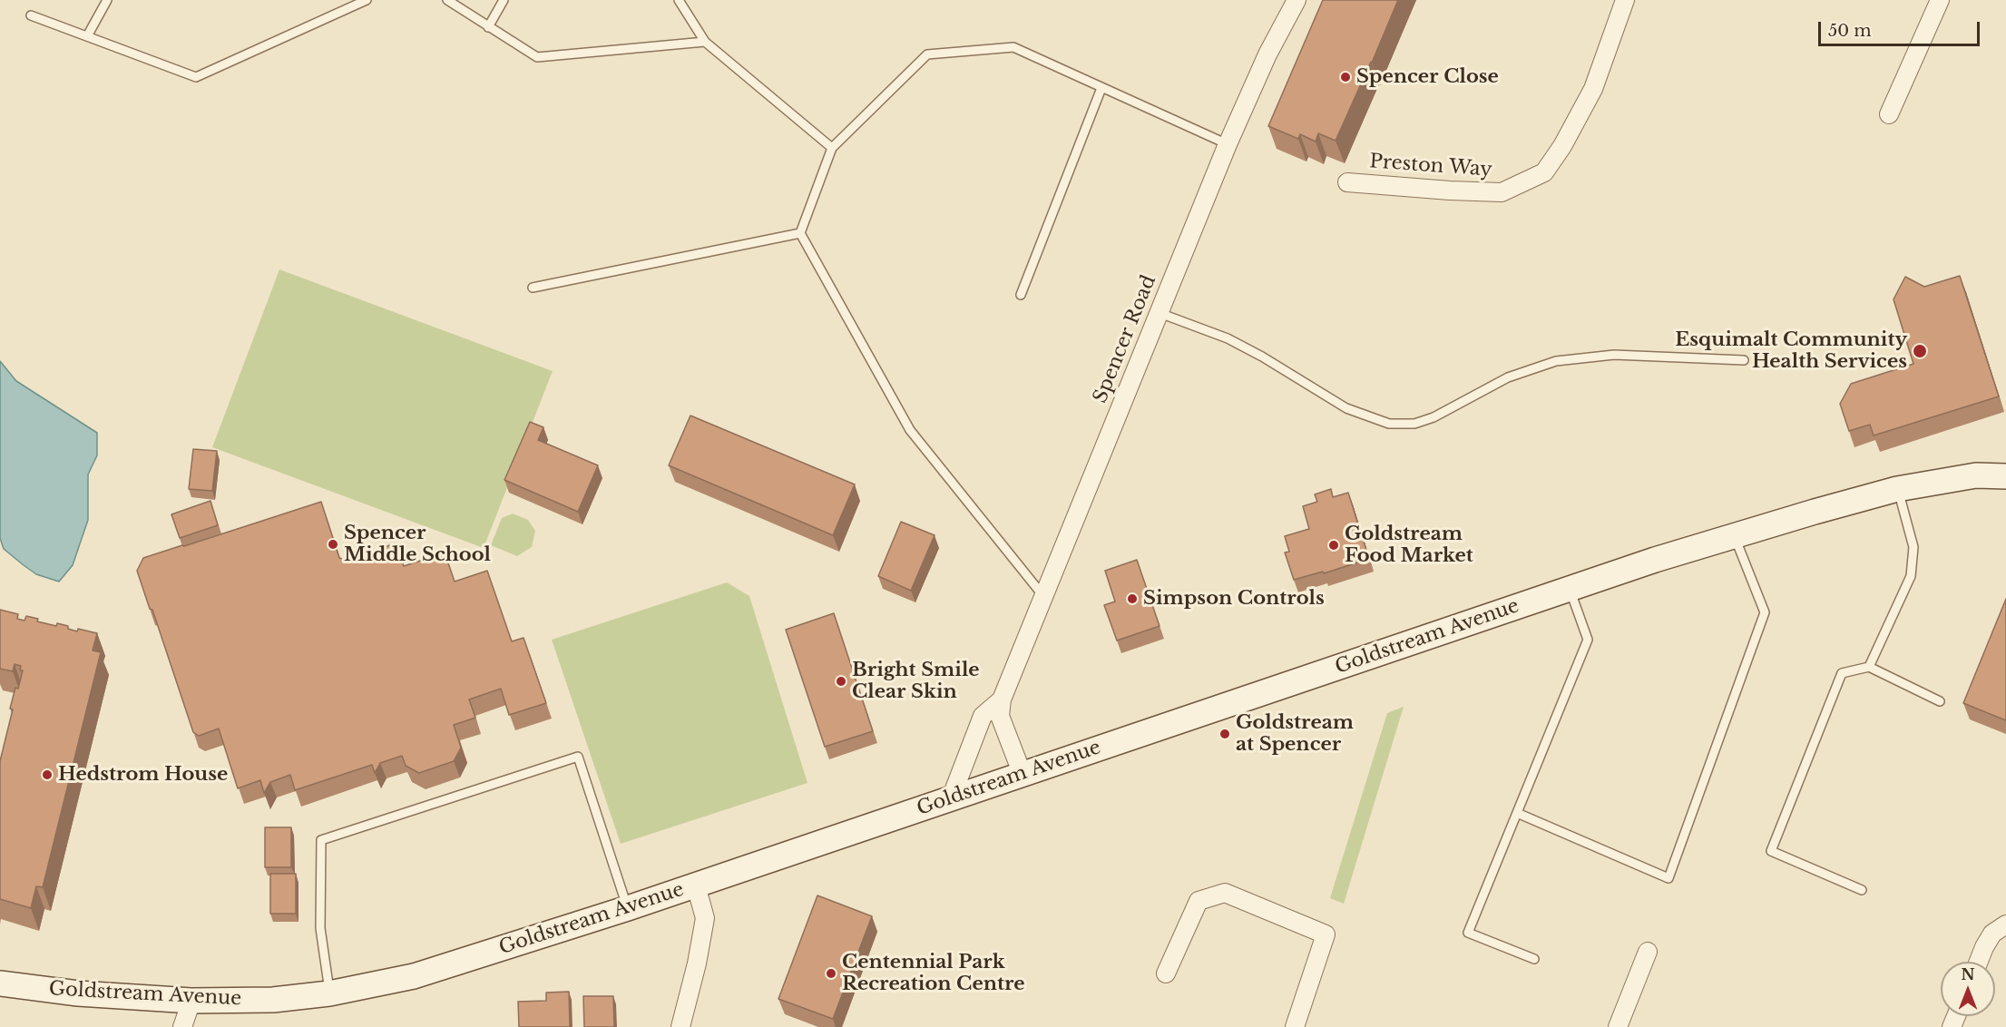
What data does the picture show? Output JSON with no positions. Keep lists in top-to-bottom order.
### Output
{
  "streets": {
    "main road": ["Goldstream Avenue"],
    "street": ["Preston Way", "Spencer Road"]
  },
  "crossings": [
    ["Spencer Road", "Goldstream Avenue"]
  ],
  "places": [
    "Spencer Close",
    "Esquimalt Community Health Services",
    "Spencer Middle School",
    "Goldstream Food Market",
    "Simpson Controls",
    "Bright Smile Clear Skin",
    "Goldstream at Spencer",
    "Hedstrom House",
    "Centennial Park Recreation Centre"
  ],
  "scale_bar": "50 m",
  "north": "top"
}
